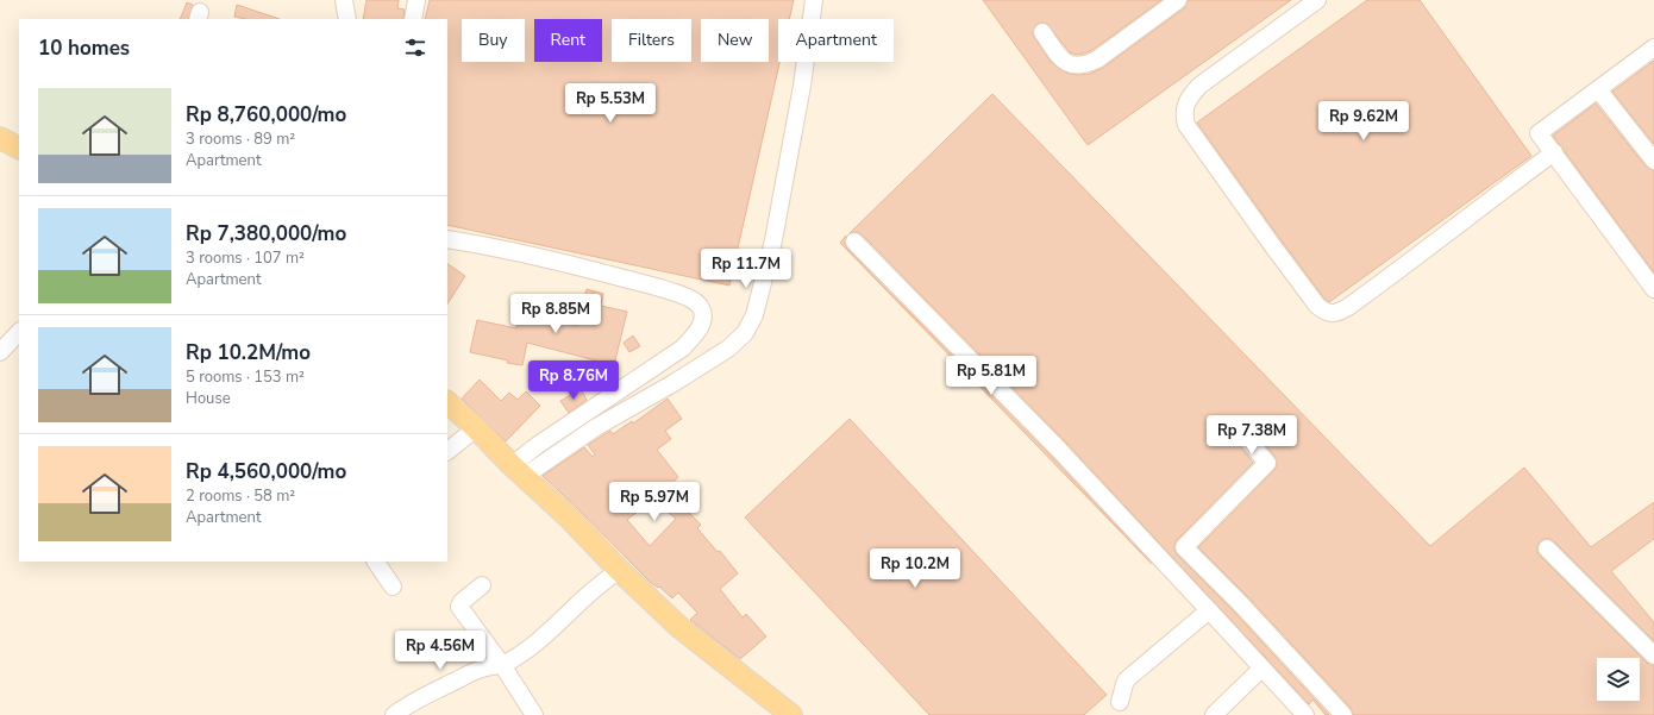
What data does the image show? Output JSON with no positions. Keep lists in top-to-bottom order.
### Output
{
  "page": {
    "chip": [
      "Buy",
      "Rent",
      "Filters",
      "New",
      "Apartment"
    ],
    "heading": "10 homes",
    "list": [
      {
        "name": "Rp 8,760,000/mo",
        "note": "3 rooms · 89 m² · Apartment"
      },
      {
        "name": "Rp 7,380,000/mo",
        "note": "3 rooms · 107 m² · Apartment"
      },
      {
        "name": "Rp 10.2M/mo",
        "note": "5 rooms · 153 m² · House"
      },
      {
        "name": "Rp 4,560,000/mo",
        "note": "2 rooms · 58 m² · Apartment"
      }
    ],
    "price": [
      "Rp 5.53M",
      "Rp 9.62M",
      "Rp 11.7M",
      "Rp 8.85M",
      "Rp 5.81M",
      "Rp 8.76M",
      "Rp 7.38M",
      "Rp 5.97M",
      "Rp 10.2M",
      "Rp 4.56M"
    ]
  }
}
